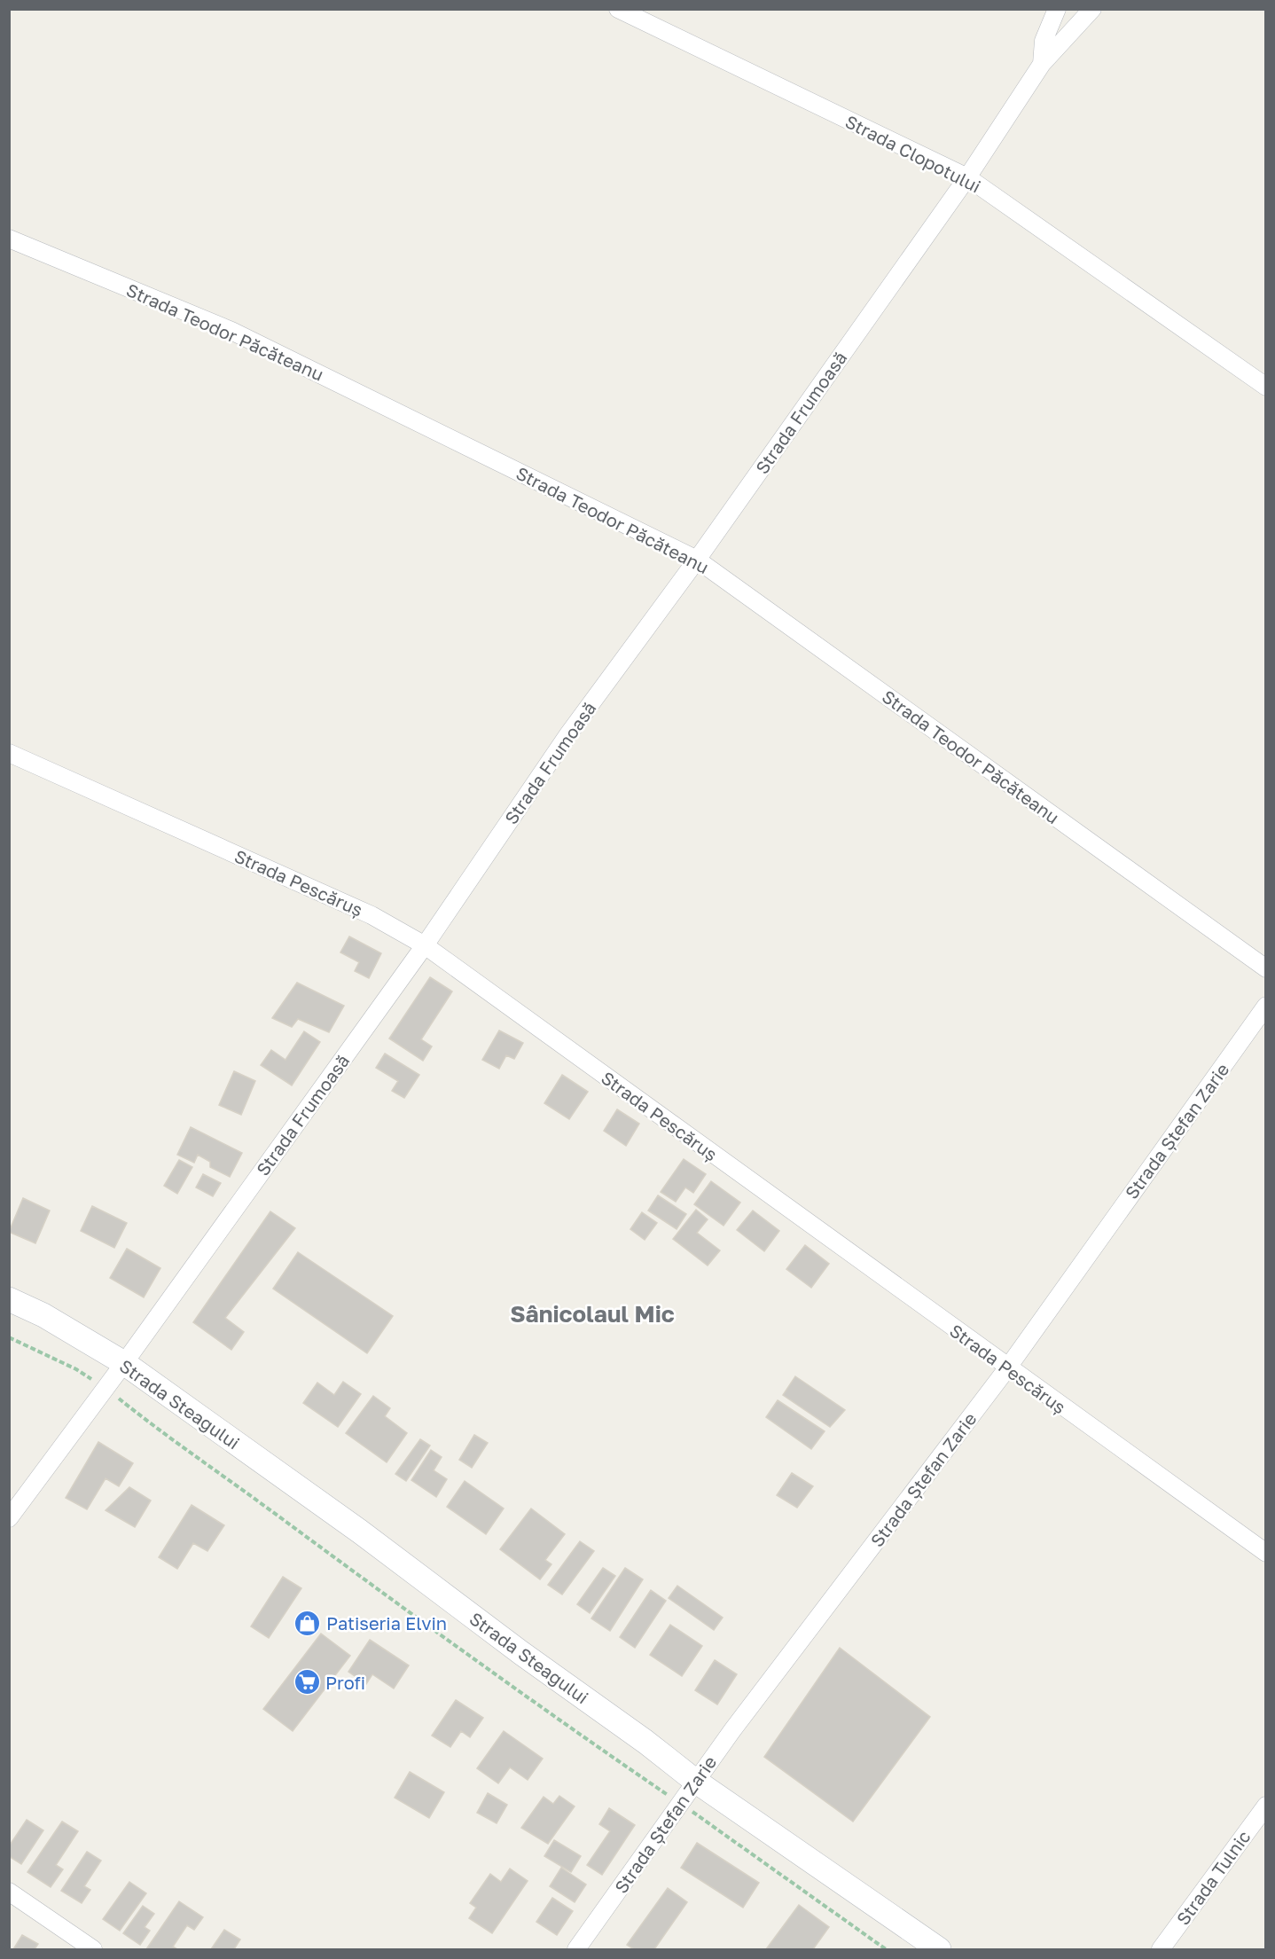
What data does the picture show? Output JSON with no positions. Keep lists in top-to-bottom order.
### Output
{
  "streets": {
    "main road": ["Strada Steagului"],
    "street": [
      "Strada Clopotului",
      "Strada Teodor Păcăteanu",
      "Strada Frumoasă",
      "Strada Pescăruș",
      "Strada Ștefan Zarie",
      "Strada Tulnic"
    ]
  },
  "crossings": [
    ["Strada Clopotului", "Strada Frumoasă"],
    ["Strada Teodor Păcăteanu", "Strada Frumoasă"],
    ["Strada Frumoasă", "Strada Pescăruș"],
    ["Strada Frumoasă", "Strada Steagului"],
    ["Strada Pescăruș", "Strada Ștefan Zarie"],
    ["Strada Ștefan Zarie", "Strada Steagului"]
  ],
  "districts": ["Sânicolaul Mic"],
  "places": {
    "shop": ["Patiseria Elvin"],
    "supermarket": ["Profi"]
  }
}
